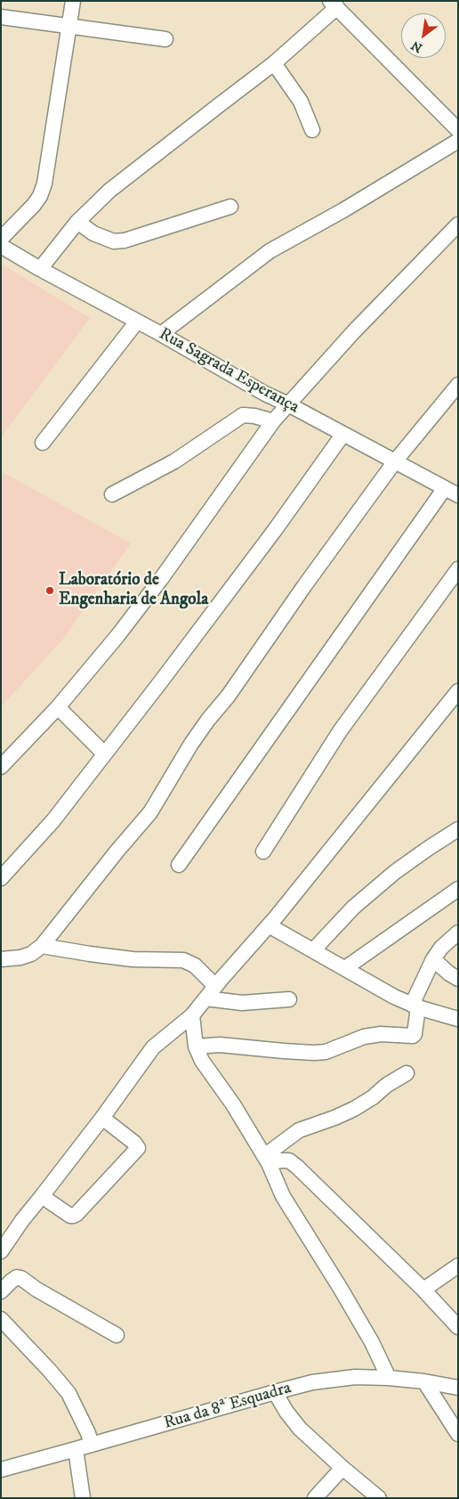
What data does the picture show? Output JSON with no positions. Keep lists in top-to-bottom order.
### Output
{
  "streets": {
    "street": ["Rua Sagrada Esperança", "Rua da 8ª Esquadra"]
  },
  "places": ["Laboratório de Engenharia de Angola"],
  "north": "bottom left"
}
